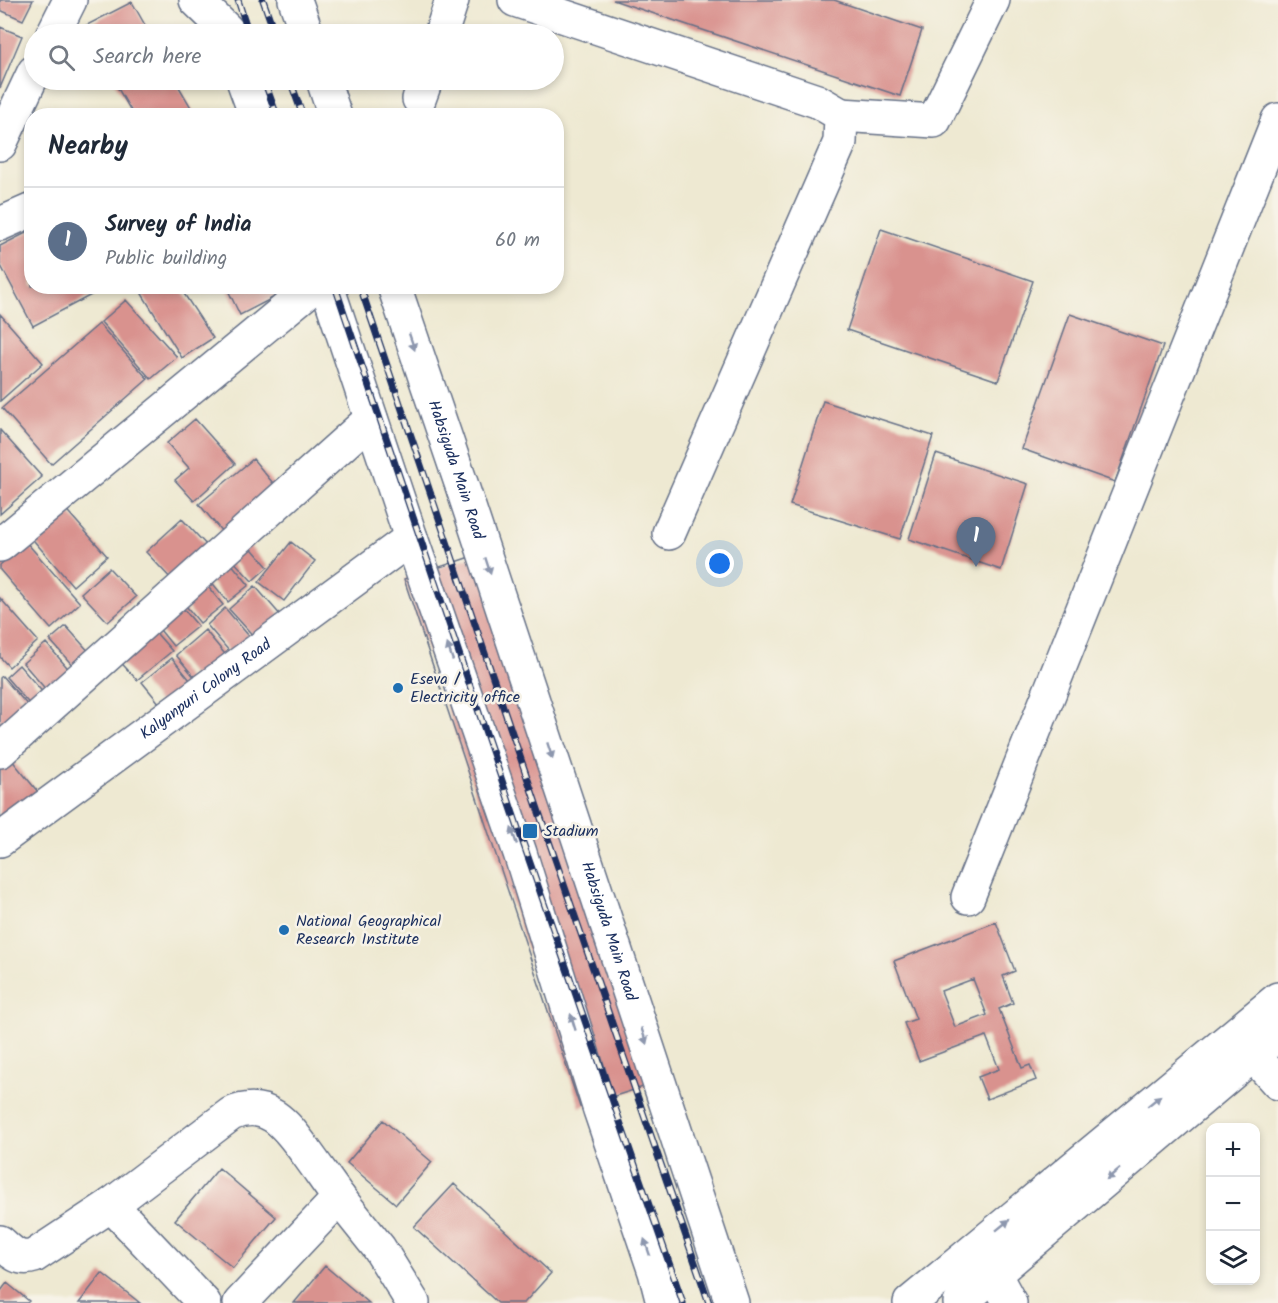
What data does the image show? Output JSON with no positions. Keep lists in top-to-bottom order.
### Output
{
  "streets": {
    "street": ["Habsiguda Main Road", "Kalyanpuri Colony Road"]
  },
  "places": {
    "other": ["Eseva / Electricity office", "National Geographical Research Institute"],
    "transit": ["Stadium"]
  },
  "page": {
    "search": "Search here",
    "heading": "Nearby",
    "list": [
      {
        "mark": "1",
        "name": "Survey of India",
        "note": "Public building",
        "value": "60 m"
      }
    ],
    "pins": "1",
    "map_buttons": ["+", "−"]
  }
}
